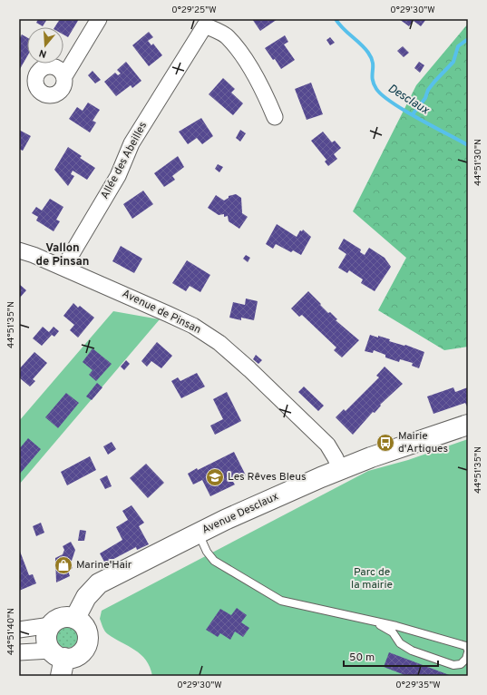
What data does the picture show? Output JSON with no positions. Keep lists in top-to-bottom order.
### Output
{
  "streets": {
    "street": ["Allée des Abeilles", "Avenue de Pinsan", "Avenue Desclaux"]
  },
  "crossings": [
    ["Allée des Abeilles", "Avenue de Pinsan"],
    ["Avenue de Pinsan", "Avenue Desclaux"]
  ],
  "districts": ["Vallon de Pinsan"],
  "water": ["Desclaux"],
  "parks": ["Parc de la mairie"],
  "places": {
    "bus stop": ["Mairie d'Artigues"],
    "school or university": ["Les Rêves Bleus"],
    "shop": ["Marine'Hair"]
  },
  "scale_bar": "50 m",
  "north": "bottom",
  "coordinates": [
    "0°29'25\"W",
    "0°29'30\"W",
    "44°51'30\"N",
    "44°51'35\"N",
    "44°51'40\"N",
    "0°29'35\"W"
  ]
}
